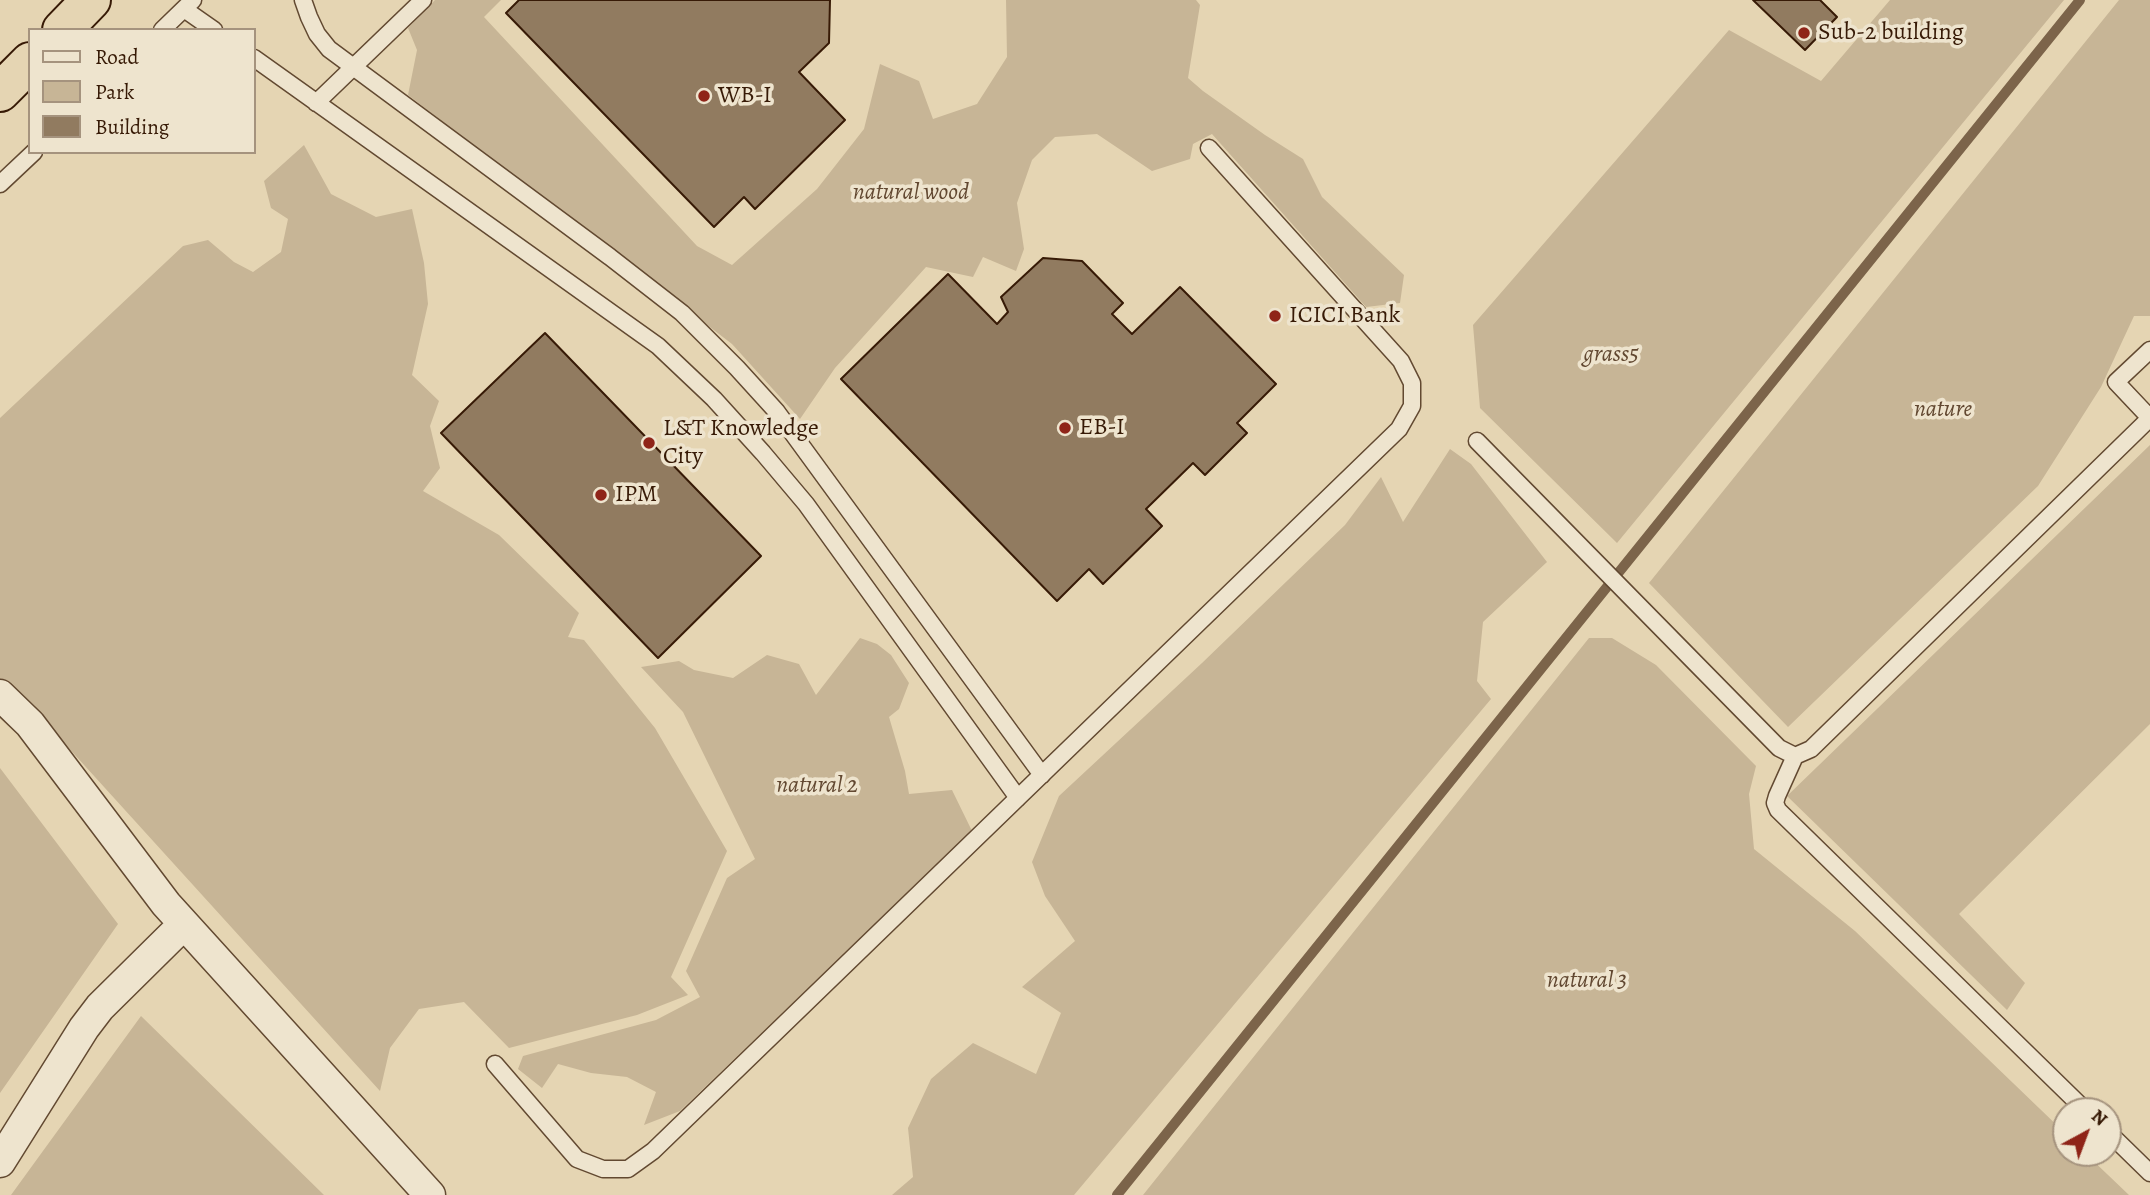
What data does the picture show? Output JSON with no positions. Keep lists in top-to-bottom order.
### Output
{
  "parks": [
    "natural wood",
    "grass5",
    "nature",
    "natural 2",
    "natural 3"
  ],
  "places": [
    "Sub-2 building",
    "WB-I",
    "ICICI Bank",
    "EB-I",
    "L&T Knowledge City",
    "IPM"
  ],
  "legend": ["Road", "Park", "Building"],
  "north": "top right"
}
